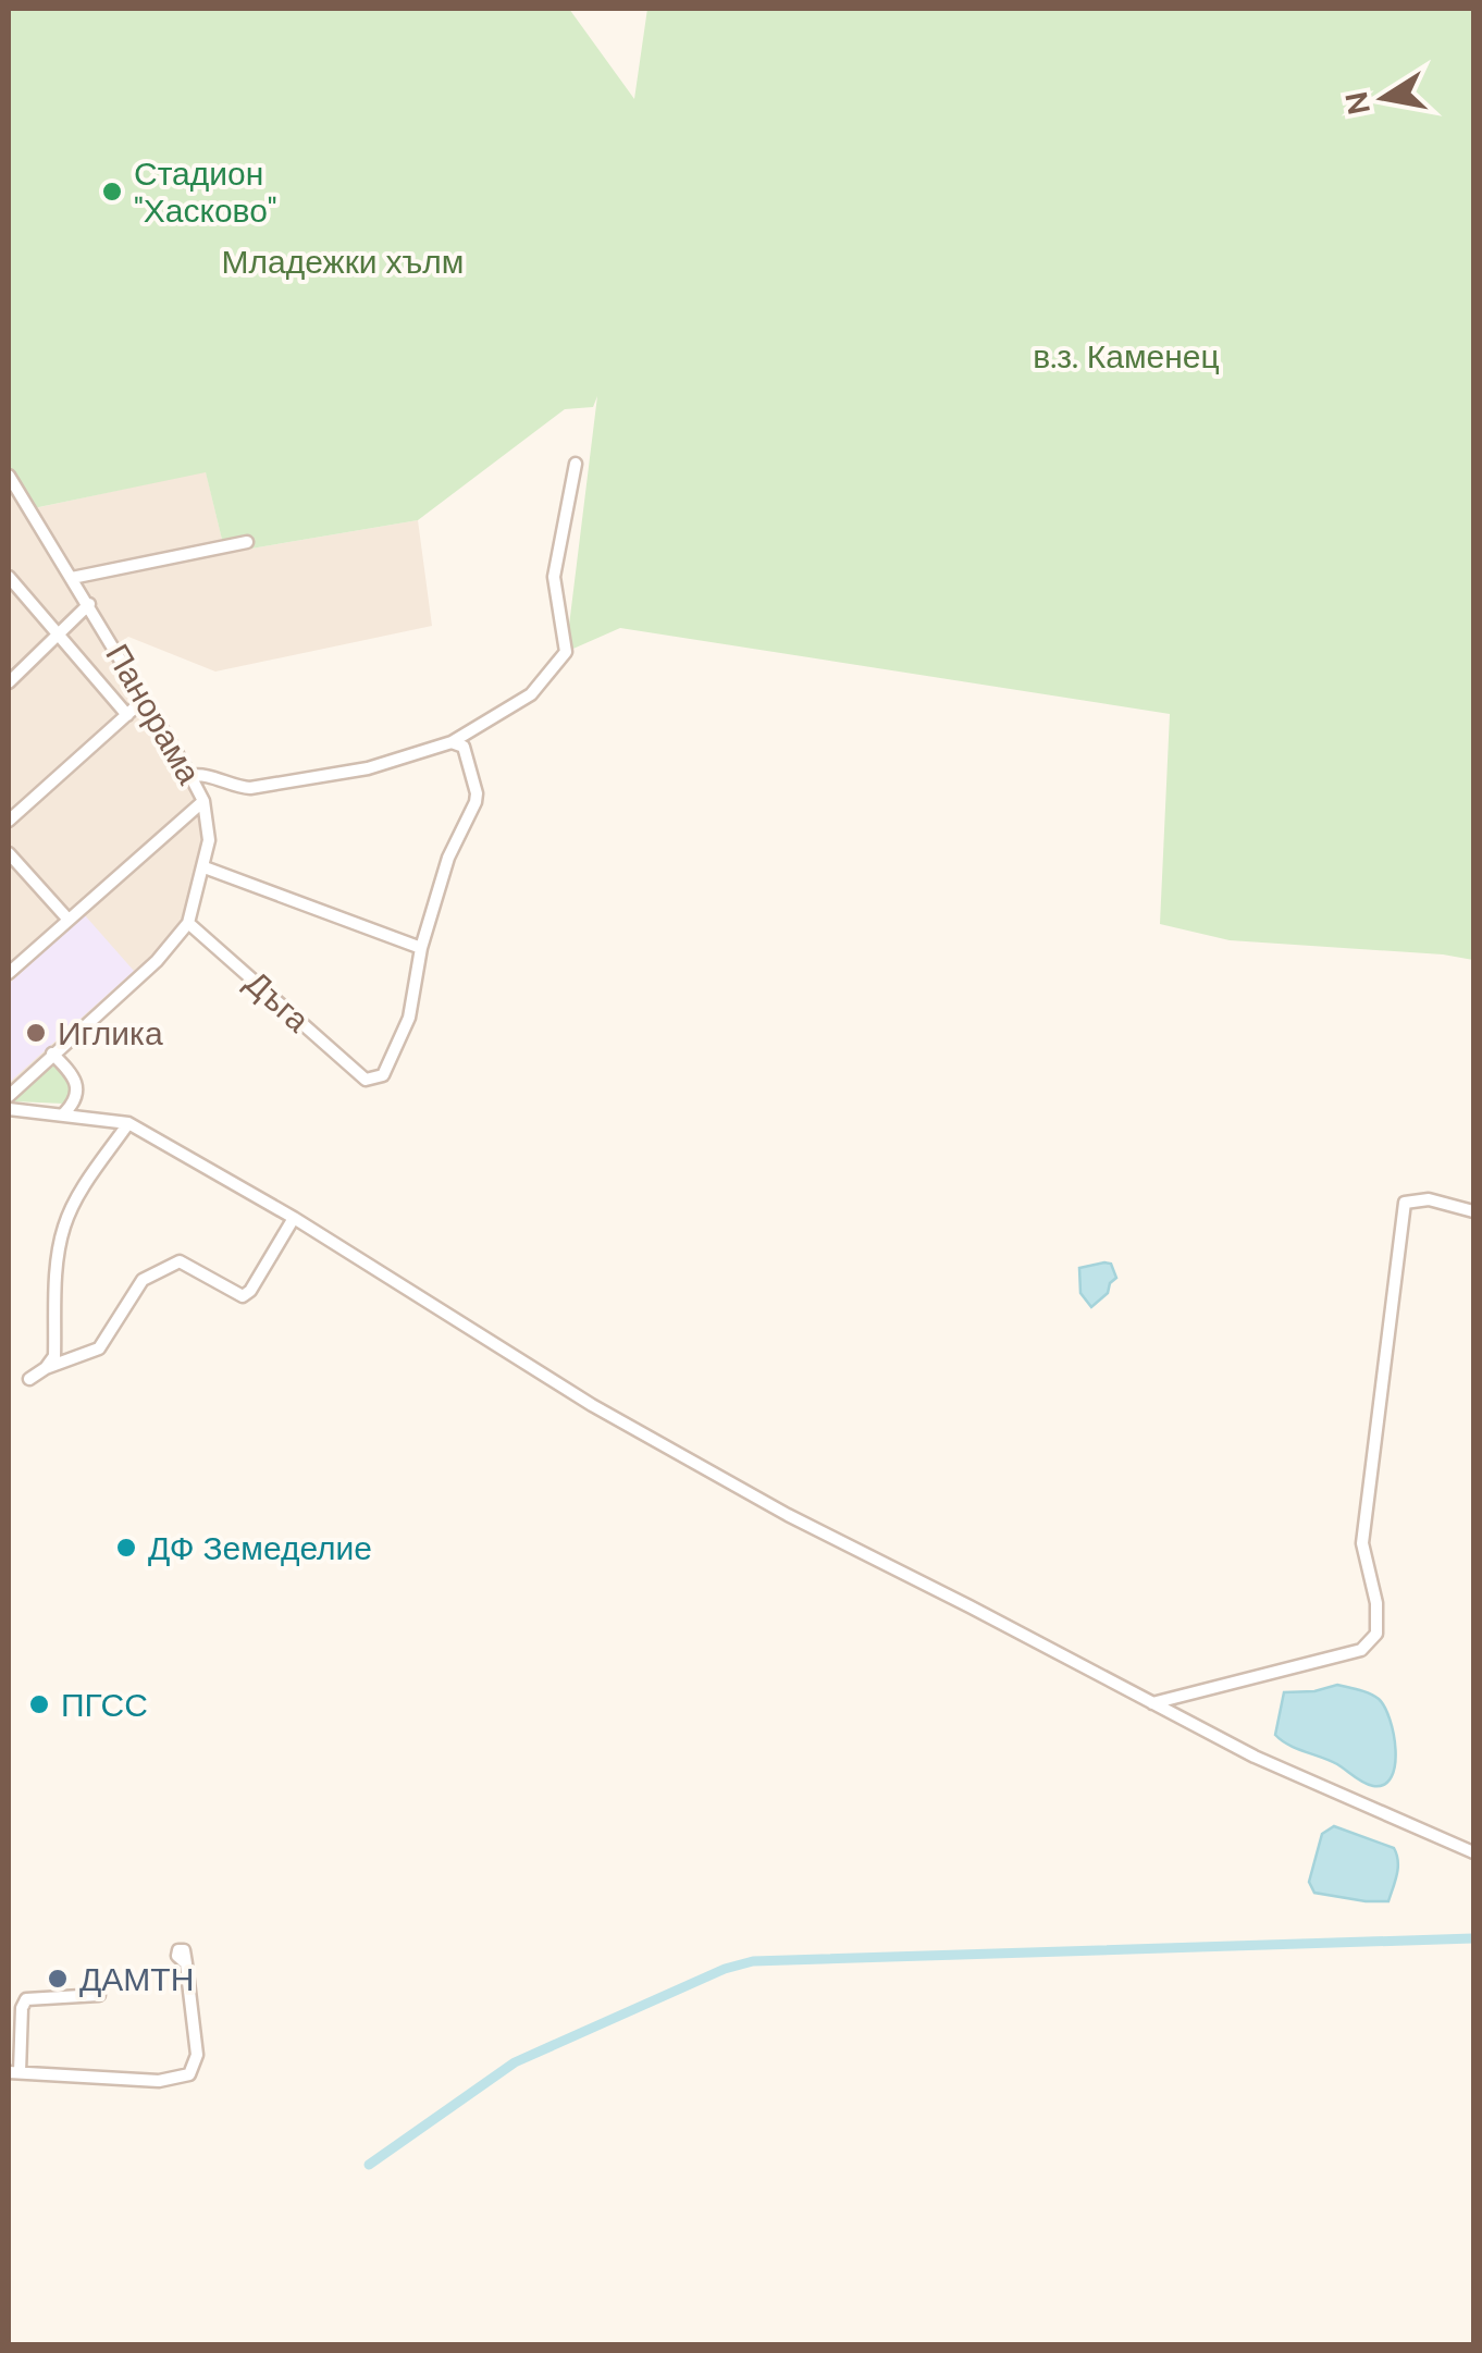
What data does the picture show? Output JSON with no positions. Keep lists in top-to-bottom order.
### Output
{
  "streets": {
    "street": ["Панорама", "Дъга"]
  },
  "crossings": [
    ["Панорама", "Дъга"]
  ],
  "parks": ["Младежки хълм", "в.з. Каменец"],
  "places": [
    "Стадион \"Хасково\"",
    "Иглика",
    "ДФ Земеделие",
    "ПГСС",
    "ДАМТН"
  ],
  "north": "left"
}
